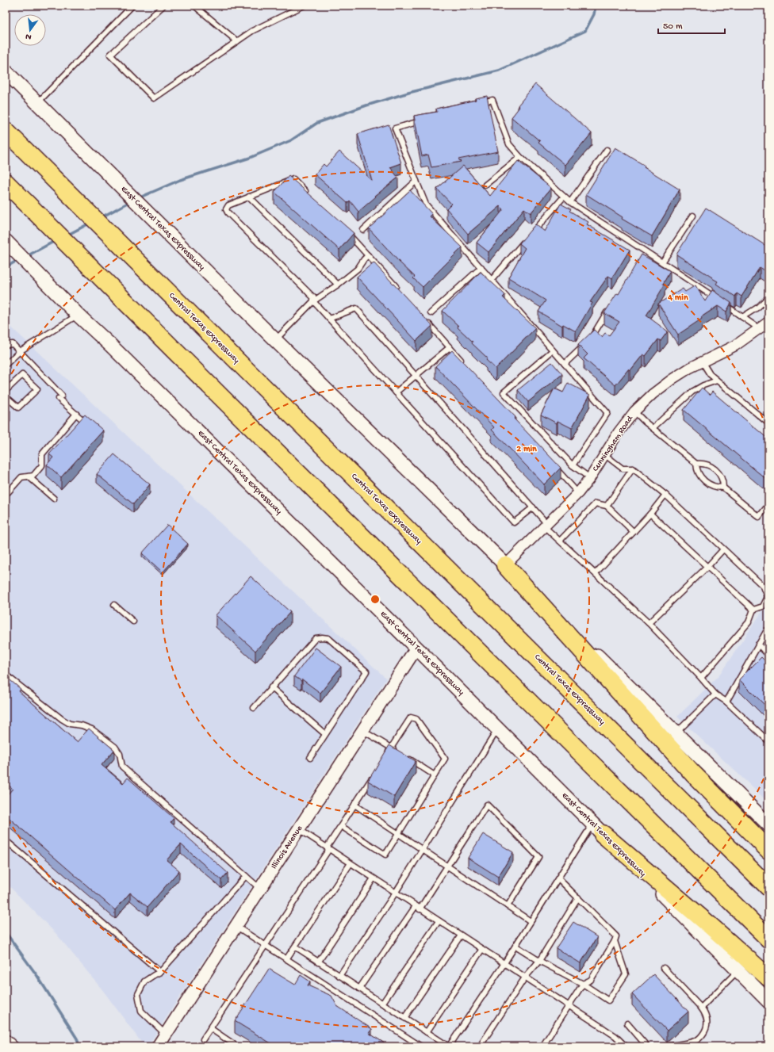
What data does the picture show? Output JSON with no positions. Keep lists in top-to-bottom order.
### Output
{
  "streets": {
    "highway": ["Central Texas Expressway"],
    "main road": ["East Central Texas Expressway"],
    "street": ["Cunningham Road", "Illinois Avenue"]
  },
  "crossings": [
    ["East Central Texas Expressway", "Cunningham Road"],
    ["East Central Texas Expressway", "Illinois Avenue"]
  ],
  "scale_bar": "50 m",
  "north": "bottom",
  "rings": ["4 min", "2 min"]
}
